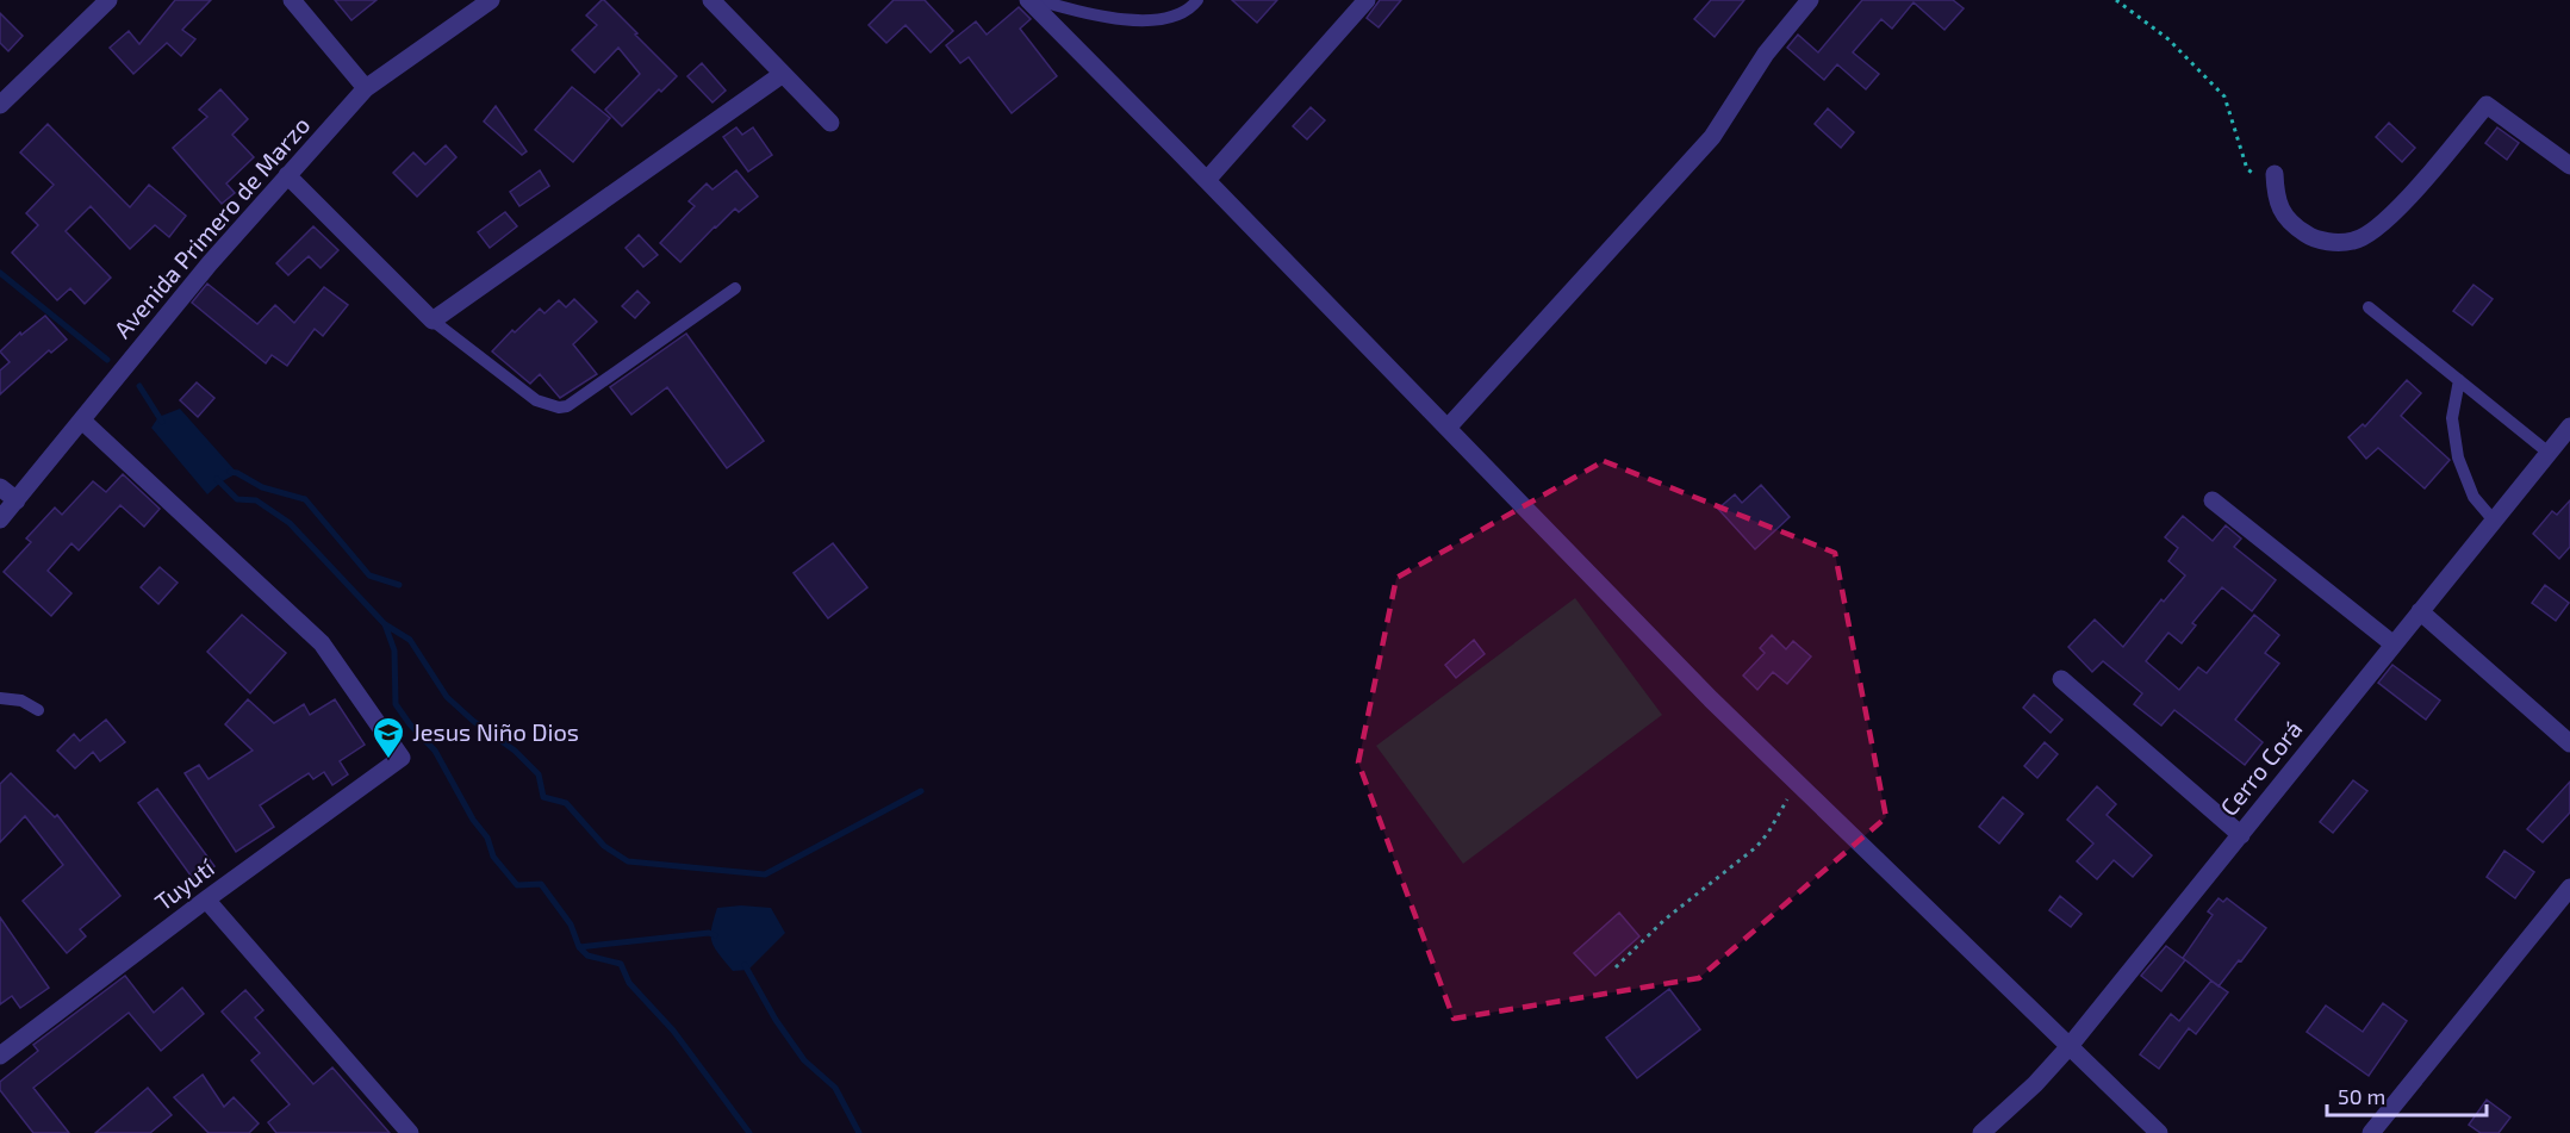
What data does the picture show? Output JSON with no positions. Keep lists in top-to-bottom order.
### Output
{
  "streets": {
    "street": ["Avenida Primero de Marzo", "Cerro Corá", "Tuyutí"]
  },
  "crossings": [
    ["Avenida Primero de Marzo", "Tuyutí"]
  ],
  "places": {
    "school or university": ["Jesus Niño Dios"]
  },
  "scale_bar": "50 m"
}
